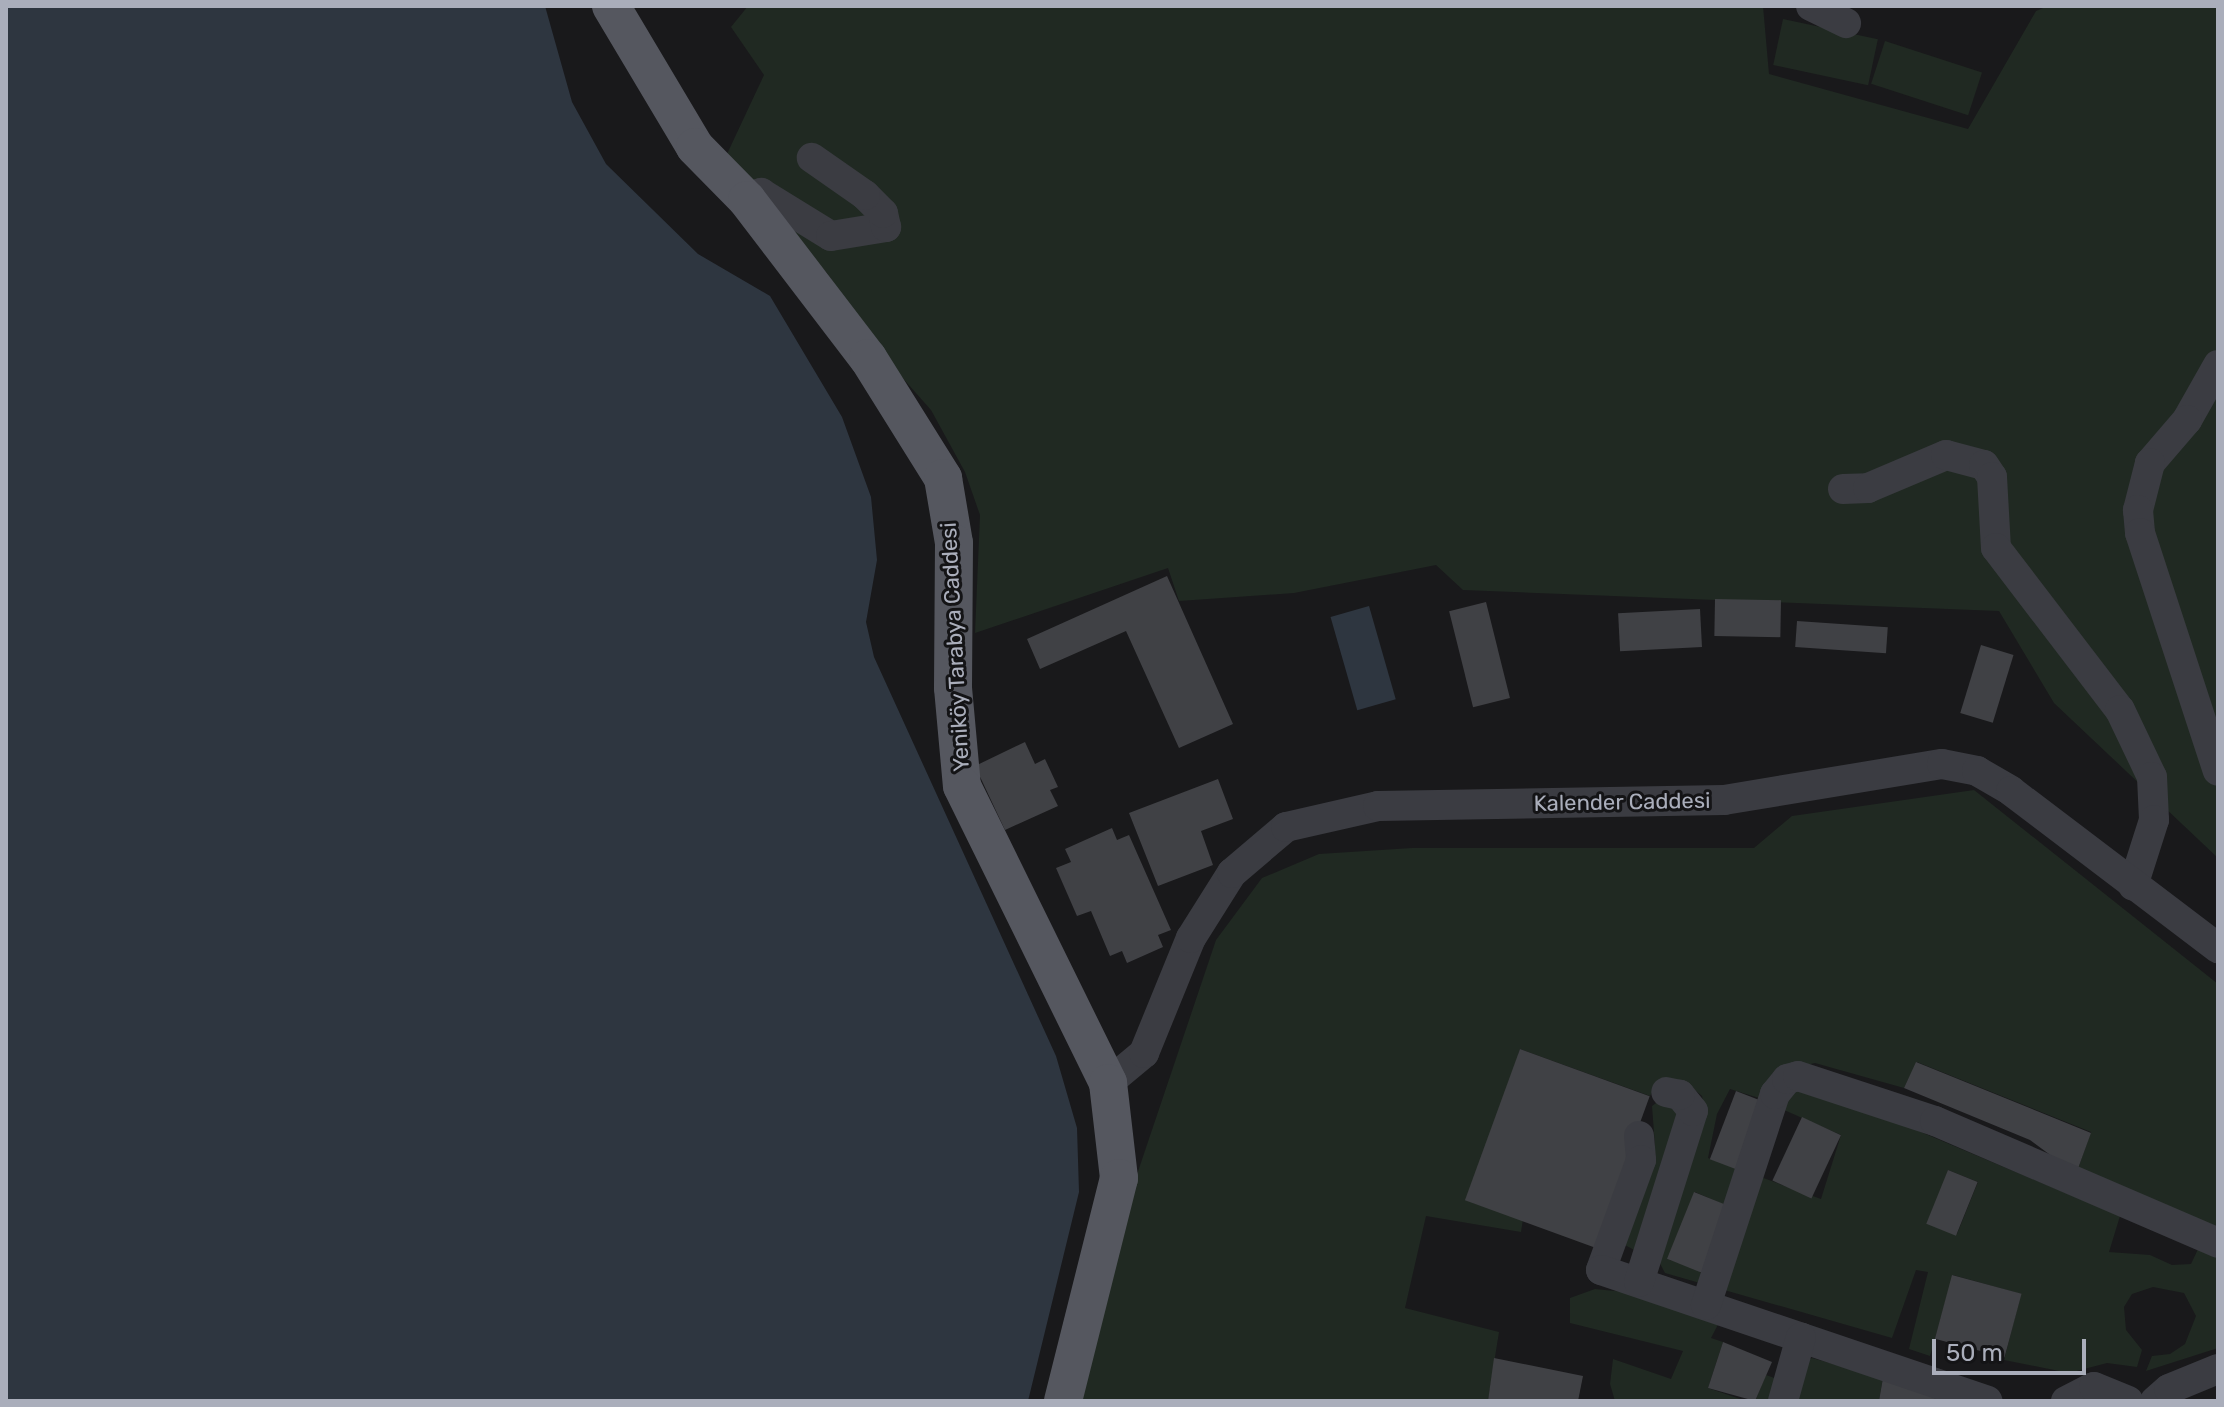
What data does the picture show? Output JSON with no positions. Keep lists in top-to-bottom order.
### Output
{
  "streets": {
    "main road": ["Yeniköy Tarabya Caddesi"],
    "street": ["Kalender Caddesi"]
  },
  "crossings": [
    ["Yeniköy Tarabya Caddesi", "Kalender Caddesi"]
  ],
  "scale_bar": "50 m"
}
